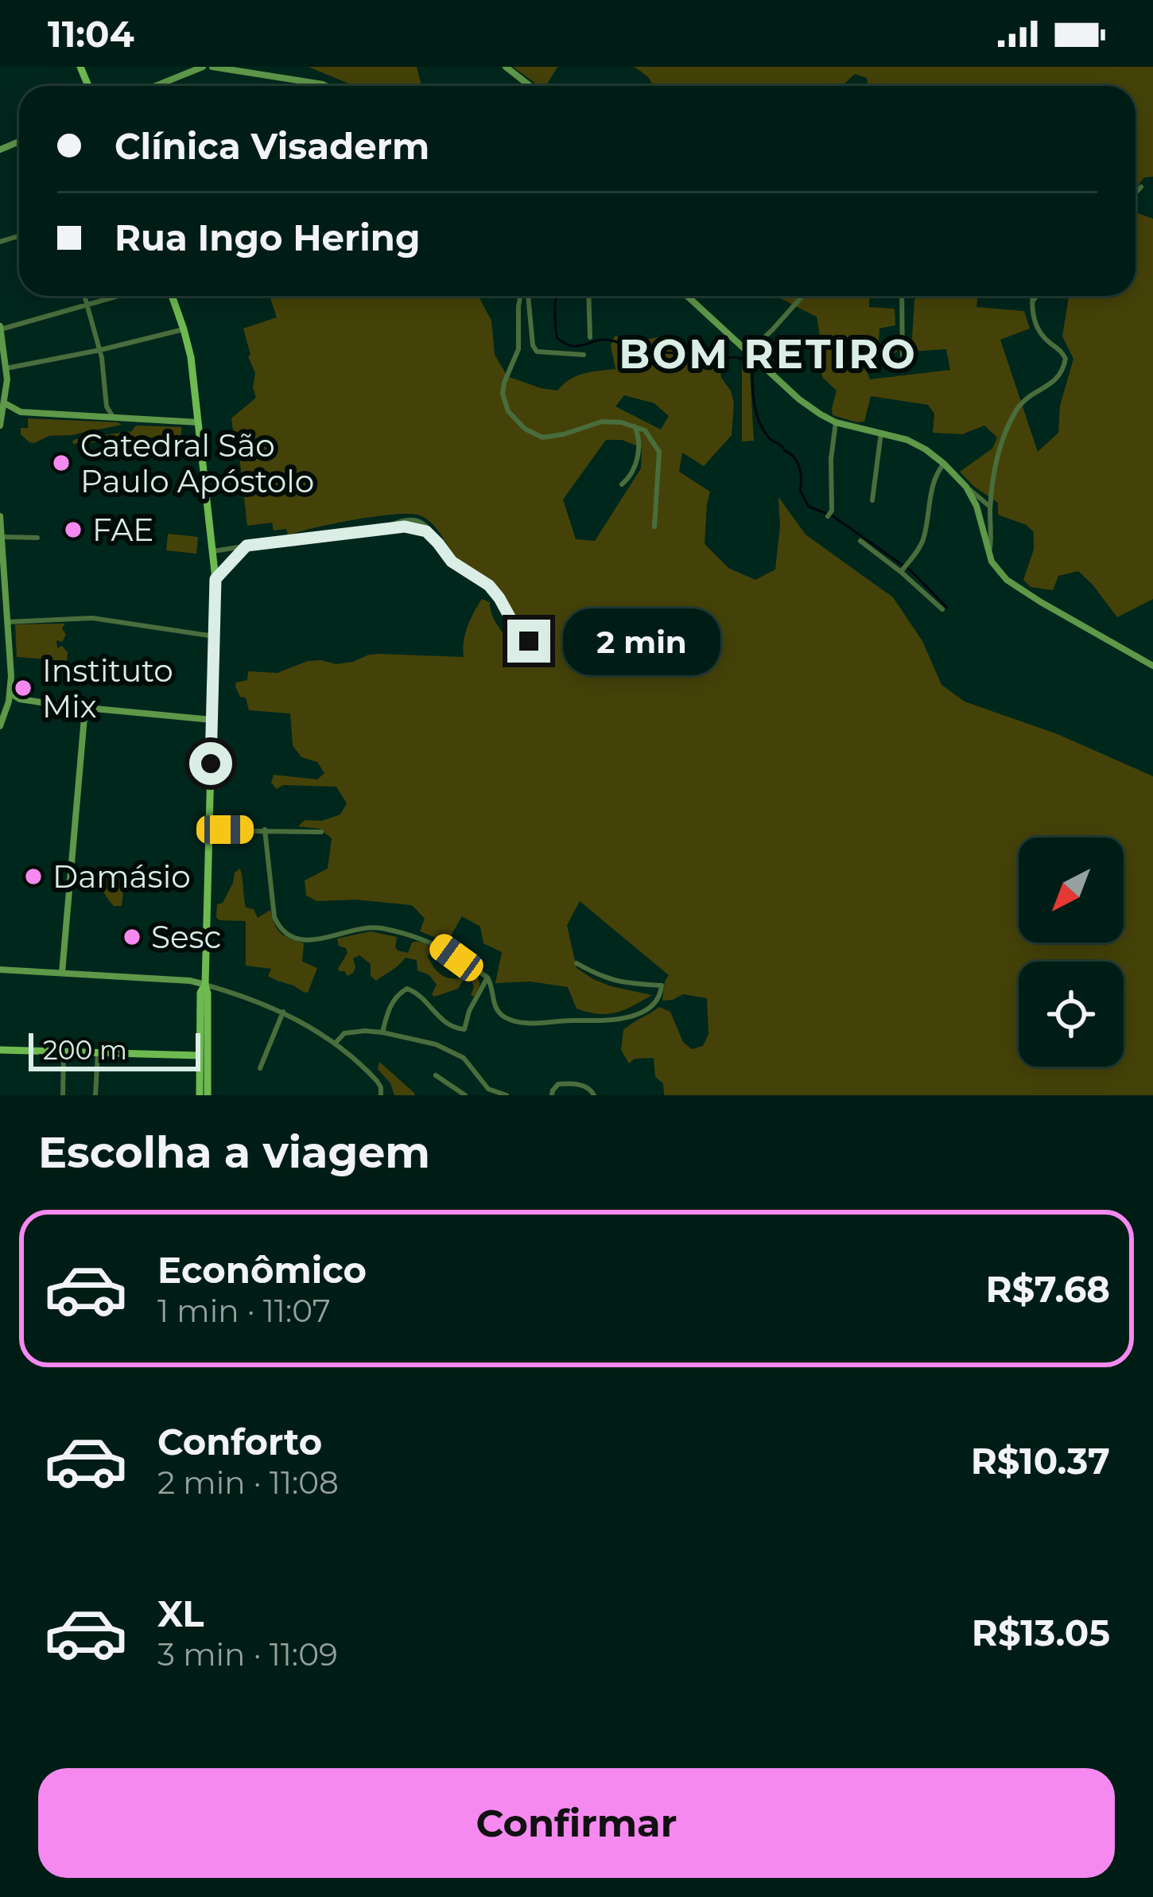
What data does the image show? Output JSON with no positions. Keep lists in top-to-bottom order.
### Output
{
  "districts": ["BOM RETIRO"],
  "places": [
    "Catedral São Paulo Apóstolo",
    "FAE",
    "Instituto Mix",
    "Damásio",
    "Sesc"
  ],
  "scale_bar": "200 m",
  "north": "bottom left",
  "page": {
    "status": "11:04",
    "banner": ["Clínica Visaderm", "Rua Ingo Hering"],
    "bubble": "2 min",
    "scale": "200 m",
    "heading": "Escolha a viagem",
    "list": [
      {
        "name": "Econômico",
        "note": "1 min · 11:07",
        "value": "R$7.68"
      },
      {
        "name": "Conforto",
        "note": "2 min · 11:08",
        "value": "R$10.37"
      },
      {
        "name": "XL",
        "note": "3 min · 11:09",
        "value": "R$13.05"
      }
    ],
    "buttons": "Confirmar"
  }
}
